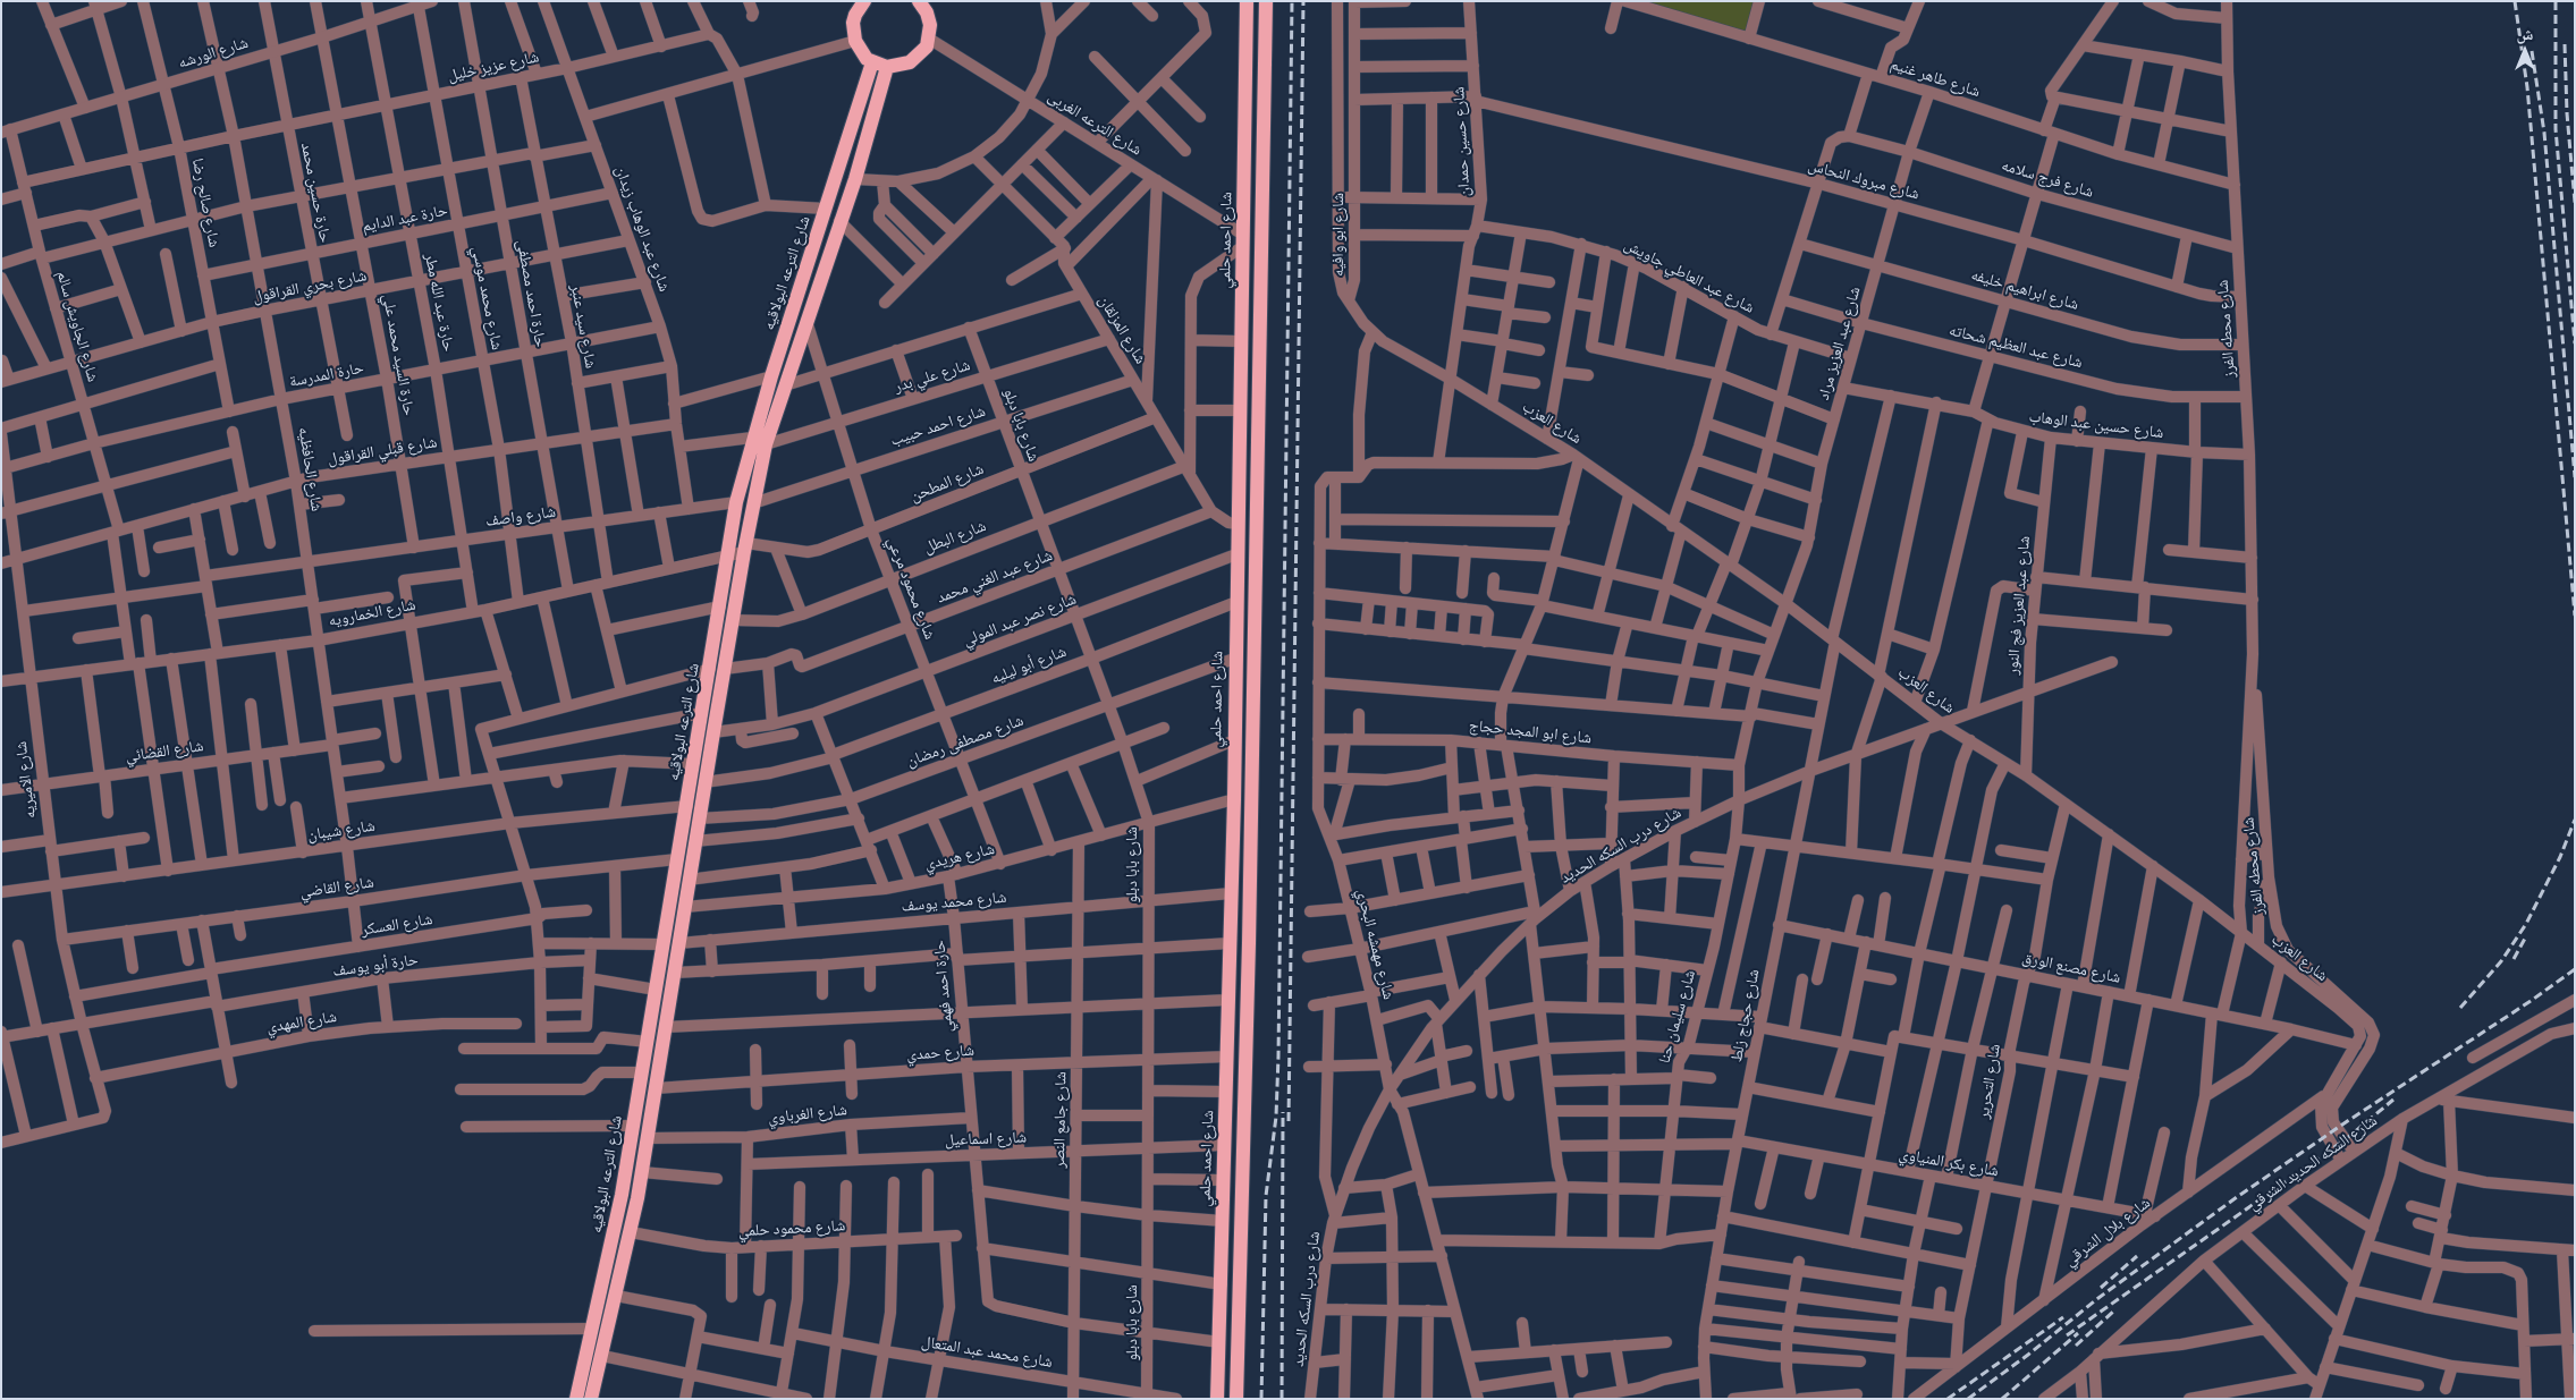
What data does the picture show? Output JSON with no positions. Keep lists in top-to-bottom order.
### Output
{
  "streets": {
    "main road": ["شارع احمد حلمي", "شارع الترعه البولاقيه"],
    "street": [
      "شارع الورشه",
      "شارع عزيز خليل",
      "شارع طاهر غنيم",
      "شارع الترعه الغربى",
      "شارع حسين حمدان",
      "شارع فرج سلامه",
      "شارع مبروك النحاس",
      "حارة حسين محمد",
      "شارع صالح رضا",
      "حارة عبد الدايم",
      "شارع عبد الوهاب زيدان",
      "شارع ابو وافيه",
      "شارع عبد العاطي جاويش",
      "شارع بحري القراقول",
      "شارع ابراهيم خليفه",
      "حارة احمد مصطفى",
      "شارع محمد موسي",
      "حارة عبد الله مطر",
      "شارع الجاويش سالم",
      "شارع سيد عنبر",
      "شارع محطه الفرز",
      "شارع المزلقان",
      "شارع عبد العزيز مراد",
      "شارع عبد العظيم شحاته",
      "حارة السيد محمد علي",
      "حارة المدرسة",
      "شارع علي بدر",
      "شارع العزب",
      "شارع بابا دبلو",
      "شارع حسين عبد الوهاب",
      "شارع احمد حبيب",
      "شارع قبلي القراقول",
      "شارع الحافظيه",
      "شارع المطحن",
      "شارع واصف",
      "شارع البطل",
      "شارع عبد الغني محمد",
      "شارع محمود مرعي",
      "شارع عبد العزيز فج النور",
      "شارع الخمارويه",
      "شارع نصر عبد المولي",
      "شارع أبو ليليه",
      "شارع ابو المجد حجاج",
      "شارع مصطفى رمضان",
      "شارع القضائي",
      "شارع الاميريه",
      "شارع شيبان",
      "شارع درب السكه الحديد",
      "شارع هريدي",
      "شارع القاضي",
      "شارع محمد يوسف",
      "شارع العسكر",
      "شارع مهمشه البحري",
      "حارة أبو يوسف",
      "شارع مصنع الورق",
      "حارة احمد فهمي",
      "شارع حجاج زلط",
      "شارع سليمان حنا",
      "شارع المهدي",
      "شارع حمدي",
      "شارع التحرير",
      "شارع الغرباوي",
      "شارع جامع النصر",
      "شارع اسماعيل",
      "شارع بكر المنياوي",
      "شارع السكه الحديد الشرقي",
      "شارع محمود حلمي",
      "شارع بلال الشرقي",
      "شارع محمد عبد المتعال"
    ]
  },
  "crossings": [
    ["شارع الورشه", "حارة حسين محمد"],
    ["شارع الورشه", "شارع صالح رضا"],
    ["شارع الورشه", "شارع محمد موسي"],
    ["شارع الورشه", "حارة عبد الله مطر"],
    ["شارع الورشه", "شارع الجاويش سالم"],
    ["شارع الورشه", "حارة السيد محمد علي"],
    ["شارع الورشه", "شارع الحافظيه"],
    ["شارع عزيز خليل", "حارة حسين محمد"],
    ["شارع عزيز خليل", "شارع صالح رضا"],
    ["شارع عزيز خليل", "شارع عبد الوهاب زيدان"],
    ["شارع عزيز خليل", "حارة احمد مصطفى"],
    ["شارع عزيز خليل", "شارع محمد موسي"],
    ["شارع عزيز خليل", "حارة عبد الله مطر"],
    ["شارع عزيز خليل", "شارع الجاويش سالم"],
    ["شارع عزيز خليل", "شارع سيد عنبر"],
    ["شارع عزيز خليل", "حارة السيد محمد علي"],
    ["شارع عزيز خليل", "شارع الحافظيه"],
    ["شارع طاهر غنيم", "شارع محطه الفرز"],
    ["شارع طاهر غنيم", "شارع عبد العزيز مراد"],
    ["شارع الترعه الغربى", "شارع احمد حلمي"],
    ["شارع حسين حمدان", "شارع مبروك النحاس"],
    ["شارع حسين حمدان", "شارع عبد العاطي جاويش"],
    ["شارع حسين حمدان", "شارع العزب"],
    ["شارع فرج سلامه", "شارع محطه الفرز"],
    ["شارع فرج سلامه", "شارع عبد العزيز مراد"],
    ["شارع مبروك النحاس", "شارع ابو وافيه"],
    ["شارع مبروك النحاس", "شارع محطه الفرز"],
    ["شارع مبروك النحاس", "شارع عبد العزيز مراد"],
    ["حارة حسين محمد", "حارة عبد الدايم"],
    ["حارة حسين محمد", "شارع بحري القراقول"],
    ["حارة حسين محمد", "حارة المدرسة"],
    ["شارع صالح رضا", "حارة عبد الدايم"],
    ["شارع صالح رضا", "شارع بحري القراقول"],
    ["شارع صالح رضا", "حارة المدرسة"],
    ["حارة عبد الدايم", "شارع عبد الوهاب زيدان"],
    ["حارة عبد الدايم", "حارة احمد مصطفى"],
    ["حارة عبد الدايم", "شارع محمد موسي"],
    ["حارة عبد الدايم", "حارة عبد الله مطر"],
    ["حارة عبد الدايم", "شارع سيد عنبر"],
    ["حارة عبد الدايم", "حارة السيد محمد علي"],
    ["حارة عبد الدايم", "شارع الحافظيه"],
    ["شارع عبد الوهاب زيدان", "شارع بحري القراقول"],
    ["شارع عبد الوهاب زيدان", "حارة المدرسة"],
    ["شارع عبد الوهاب زيدان", "شارع علي بدر"],
    ["شارع عبد الوهاب زيدان", "شارع قبلي القراقول"],
    ["شارع عبد الوهاب زيدان", "شارع واصف"],
    ["شارع ابو وافيه", "شارع عبد العاطي جاويش"],
    ["شارع ابو وافيه", "شارع العزب"],
    ["شارع احمد حلمي", "شارع نصر عبد المولي"],
    ["شارع احمد حلمي", "شارع أبو ليليه"],
    ["شارع احمد حلمي", "شارع مصطفى رمضان"],
    ["شارع احمد حلمي", "شارع هريدي"],
    ["شارع احمد حلمي", "شارع محمد يوسف"],
    ["شارع احمد حلمي", "شارع حمدي"],
    ["شارع احمد حلمي", "شارع اسماعيل"],
    ["شارع الترعه البولاقيه", "شارع علي بدر"],
    ["شارع الترعه البولاقيه", "شارع احمد حبيب"],
    ["شارع الترعه البولاقيه", "شارع المطحن"],
    ["شارع الترعه البولاقيه", "شارع واصف"],
    ["شارع الترعه البولاقيه", "شارع البطل"],
    ["شارع الترعه البولاقيه", "شارع محمود مرعي"],
    ["شارع الترعه البولاقيه", "شارع الخمارويه"],
    ["شارع الترعه البولاقيه", "شارع نصر عبد المولي"],
    ["شارع الترعه البولاقيه", "شارع أبو ليليه"],
    ["شارع الترعه البولاقيه", "شارع مصطفى رمضان"],
    ["شارع الترعه البولاقيه", "شارع شيبان"],
    ["شارع الترعه البولاقيه", "شارع هريدي"],
    ["شارع الترعه البولاقيه", "شارع القاضي"],
    ["شارع الترعه البولاقيه", "شارع محمد يوسف"],
    ["شارع الترعه البولاقيه", "شارع حمدي"],
    ["شارع الترعه البولاقيه", "شارع الغرباوي"],
    ["شارع الترعه البولاقيه", "شارع محمود حلمي"],
    ["شارع عبد العاطي جاويش", "شارع عبد العزيز مراد"],
    ["شارع بحري القراقول", "حارة احمد مصطفى"],
    ["شارع بحري القراقول", "شارع محمد موسي"],
    ["شارع بحري القراقول", "حارة عبد الله مطر"],
    ["شارع بحري القراقول", "شارع الجاويش سالم"],
    ["شارع بحري القراقول", "شارع سيد عنبر"],
    ["شارع بحري القراقول", "حارة السيد محمد علي"],
    ["شارع بحري القراقول", "شارع الحافظيه"],
    ["شارع ابراهيم خليفه", "شارع محطه الفرز"],
    ["شارع ابراهيم خليفه", "شارع عبد العزيز مراد"],
    ["حارة احمد مصطفى", "حارة المدرسة"],
    ["حارة احمد مصطفى", "شارع قبلي القراقول"],
    ["حارة احمد مصطفى", "شارع واصف"],
    ["حارة احمد مصطفى", "شارع الخمارويه"],
    ["شارع محمد موسي", "حارة المدرسة"],
    ["شارع محمد موسي", "شارع قبلي القراقول"],
    ["شارع محمد موسي", "شارع واصف"],
    ["شارع محمد موسي", "شارع الخمارويه"],
    ["حارة عبد الله مطر", "حارة المدرسة"],
    ["حارة عبد الله مطر", "شارع قبلي القراقول"],
    ["حارة عبد الله مطر", "شارع واصف"],
    ["حارة عبد الله مطر", "شارع الخمارويه"],
    ["شارع الجاويش سالم", "حارة المدرسة"],
    ["شارع الجاويش سالم", "شارع قبلي القراقول"],
    ["شارع الجاويش سالم", "شارع واصف"],
    ["شارع الجاويش سالم", "شارع الخمارويه"],
    ["شارع الجاويش سالم", "شارع القضائي"],
    ["شارع الجاويش سالم", "شارع شيبان"],
    ["شارع سيد عنبر", "حارة المدرسة"],
    ["شارع سيد عنبر", "شارع قبلي القراقول"],
    ["شارع سيد عنبر", "شارع واصف"],
    ["شارع سيد عنبر", "شارع الخمارويه"],
    ["شارع محطه الفرز", "شارع عبد العظيم شحاته"],
    ["شارع محطه الفرز", "شارع العزب"],
    ["شارع محطه الفرز", "شارع حسين عبد الوهاب"],
    ["شارع محطه الفرز", "شارع مصنع الورق"],
    ["شارع محطه الفرز", "شارع السكه الحديد الشرقي"],
    ["شارع محطه الفرز", "شارع بلال الشرقي"],
    ["شارع المزلقان", "شارع علي بدر"],
    ["شارع المزلقان", "شارع احمد حبيب"],
    ["شارع المزلقان", "شارع المطحن"],
    ["شارع المزلقان", "شارع البطل"],
    ["شارع المزلقان", "شارع عبد الغني محمد"],
    ["شارع عبد العزيز مراد", "شارع عبد العظيم شحاته"],
    ["شارع عبد العزيز مراد", "شارع العزب"],
    ["شارع عبد العزيز مراد", "شارع حسين عبد الوهاب"],
    ["شارع عبد العزيز مراد", "شارع سليمان حنا"],
    ["حارة السيد محمد علي", "حارة المدرسة"],
    ["حارة السيد محمد علي", "شارع قبلي القراقول"],
    ["حارة السيد محمد علي", "شارع واصف"],
    ["حارة المدرسة", "شارع الحافظيه"],
    ["حارة المدرسة", "شارع الاميريه"],
    ["شارع علي بدر", "شارع بابا دبلو"],
    ["شارع علي بدر", "شارع محمود مرعي"],
    ["شارع العزب", "شارع عبد العزيز فج النور"],
    ["شارع العزب", "شارع درب السكه الحديد"],
    ["شارع العزب", "شارع مصنع الورق"],
    ["شارع العزب", "شارع حجاج زلط"],
    ["شارع العزب", "شارع التحرير"],
    ["شارع بابا دبلو", "شارع احمد حبيب"],
    ["شارع بابا دبلو", "شارع المطحن"],
    ["شارع بابا دبلو", "شارع البطل"],
    ["شارع بابا دبلو", "شارع عبد الغني محمد"],
    ["شارع بابا دبلو", "شارع نصر عبد المولي"],
    ["شارع بابا دبلو", "شارع أبو ليليه"],
    ["شارع بابا دبلو", "شارع مصطفى رمضان"],
    ["شارع بابا دبلو", "شارع هريدي"],
    ["شارع بابا دبلو", "شارع محمد يوسف"],
    ["شارع بابا دبلو", "شارع حمدي"],
    ["شارع بابا دبلو", "شارع اسماعيل"],
    ["شارع بابا دبلو", "شارع محمد عبد المتعال"],
    ["شارع حسين عبد الوهاب", "شارع عبد العزيز فج النور"],
    ["شارع حسين عبد الوهاب", "شارع حجاج زلط"],
    ["شارع احمد حبيب", "شارع محمود مرعي"],
    ["شارع قبلي القراقول", "شارع الحافظيه"],
    ["شارع قبلي القراقول", "شارع الاميريه"],
    ["شارع الحافظيه", "شارع واصف"],
    ["شارع الحافظيه", "شارع الخمارويه"],
    ["شارع الحافظيه", "شارع القضائي"],
    ["شارع الحافظيه", "شارع شيبان"],
    ["شارع الحافظيه", "شارع القاضي"],
    ["شارع الحافظيه", "شارع العسكر"],
    ["شارع المطحن", "شارع محمود مرعي"],
    ["شارع المطحن", "شارع الخمارويه"],
    ["شارع واصف", "شارع الاميريه"],
    ["شارع البطل", "شارع محمود مرعي"],
    ["شارع عبد الغني محمد", "شارع محمود مرعي"],
    ["شارع محمود مرعي", "شارع نصر عبد المولي"],
    ["شارع محمود مرعي", "شارع أبو ليليه"],
    ["شارع محمود مرعي", "شارع مصطفى رمضان"],
    ["شارع محمود مرعي", "شارع هريدي"],
    ["شارع عبد العزيز فج النور", "شارع درب السكه الحديد"],
    ["شارع الخمارويه", "شارع الاميريه"],
    ["شارع ابو المجد حجاج", "شارع مهمشه البحري"],
    ["شارع ابو المجد حجاج", "شارع سليمان حنا"],
    ["شارع القضائي", "شارع الاميريه"],
    ["شارع الاميريه", "شارع شيبان"],
    ["شارع الاميريه", "شارع القاضي"],
    ["شارع الاميريه", "شارع العسكر"],
    ["شارع الاميريه", "حارة أبو يوسف"],
    ["شارع الاميريه", "شارع المهدي"],
    ["شارع درب السكه الحديد", "شارع مهمشه البحري"],
    ["شارع درب السكه الحديد", "شارع حجاج زلط"],
    ["شارع درب السكه الحديد", "شارع سليمان حنا"],
    ["شارع هريدي", "حارة احمد فهمي"],
    ["شارع هريدي", "شارع جامع النصر"],
    ["شارع محمد يوسف", "حارة احمد فهمي"],
    ["شارع محمد يوسف", "شارع جامع النصر"],
    ["شارع مصنع الورق", "شارع حجاج زلط"],
    ["شارع مصنع الورق", "شارع التحرير"],
    ["حارة احمد فهمي", "شارع حمدي"],
    ["حارة احمد فهمي", "شارع الغرباوي"],
    ["حارة احمد فهمي", "شارع جامع النصر"],
    ["حارة احمد فهمي", "شارع اسماعيل"],
    ["شارع حجاج زلط", "شارع بكر المنياوي"],
    ["شارع سليمان حنا", "شارع بكر المنياوي"],
    ["شارع حمدي", "شارع جامع النصر"],
    ["شارع التحرير", "شارع بكر المنياوي"],
    ["شارع التحرير", "شارع بلال الشرقي"],
    ["شارع جامع النصر", "شارع اسماعيل"],
    ["شارع جامع النصر", "شارع محمد عبد المتعال"],
    ["شارع بكر المنياوي", "شارع بلال الشرقي"],
    ["شارع محمود حلمي", "شارع محمد عبد المتعال"]
  ],
  "north": "top"
}
